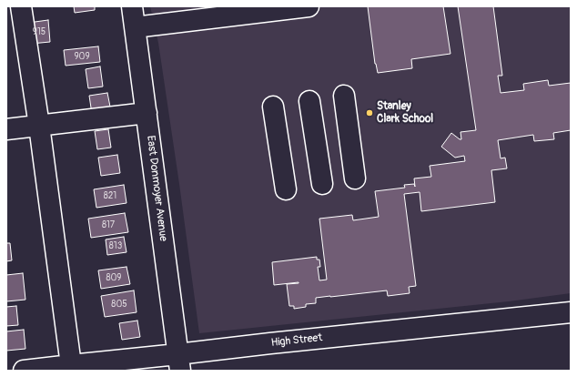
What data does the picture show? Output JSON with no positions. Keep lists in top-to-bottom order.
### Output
{
  "streets": {
    "street": ["East Donmoyer Avenue", "High Street"]
  },
  "crossings": [
    ["East Donmoyer Avenue", "High Street"]
  ],
  "places": ["Stanley Clark School"],
  "house_numbers": [
    "915",
    "909",
    "821",
    "817",
    "813",
    "809",
    "805"
  ]
}
